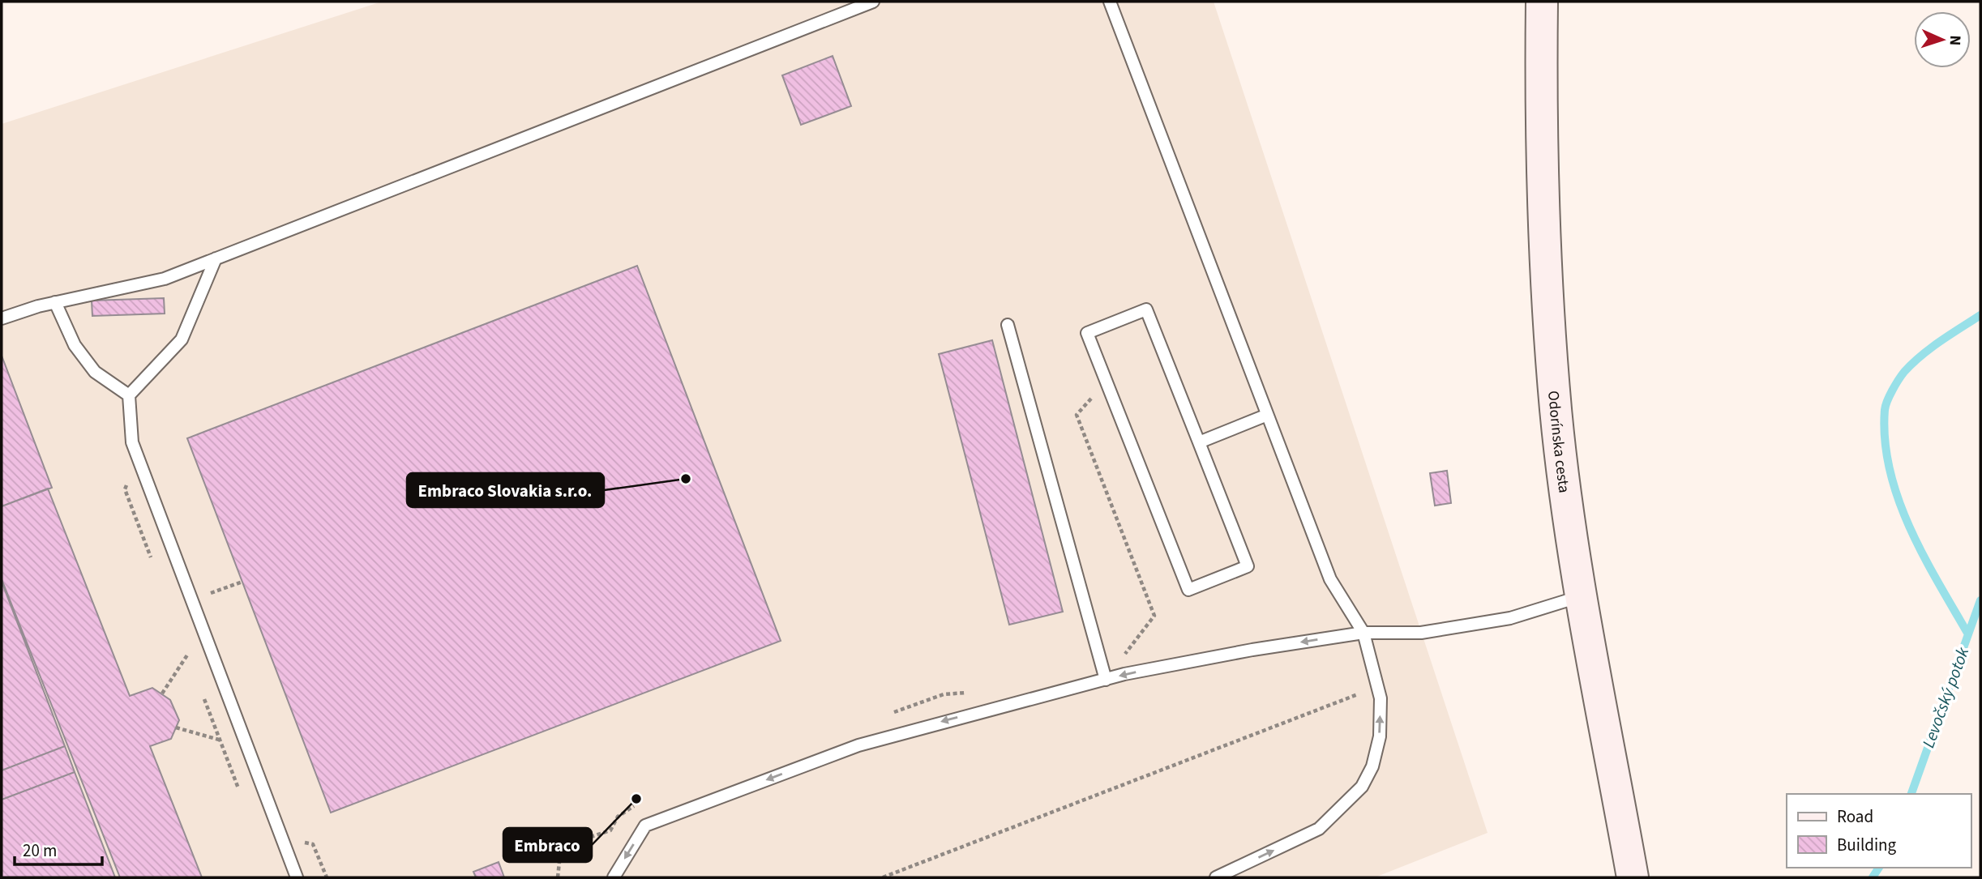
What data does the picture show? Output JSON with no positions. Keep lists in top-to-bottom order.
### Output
{
  "streets": {
    "main road": ["Odorínska cesta"]
  },
  "water": ["Levočský potok"],
  "places": ["Embraco Slovakia s.r.o.", "Embraco"],
  "legend": ["Road", "Building"],
  "scale_bar": "20 m",
  "north": "right"
}
